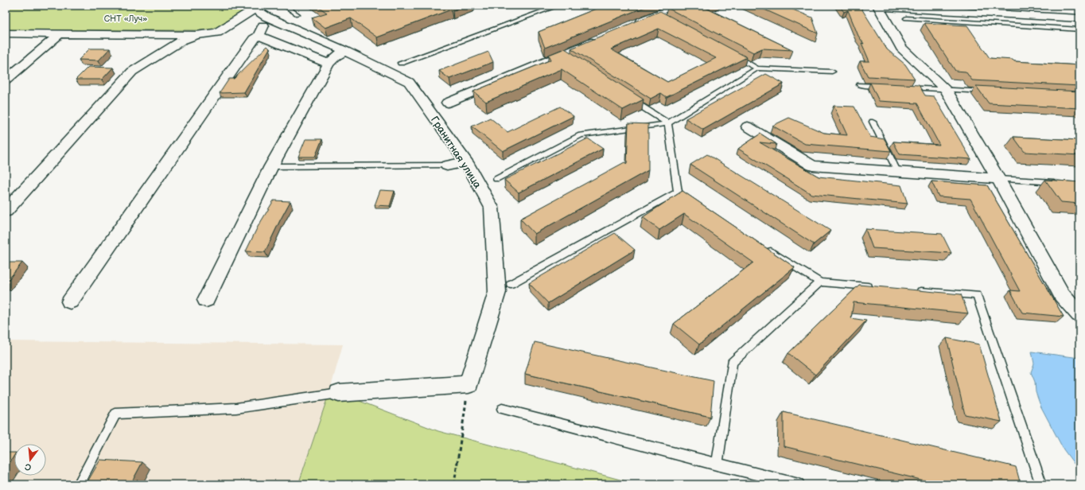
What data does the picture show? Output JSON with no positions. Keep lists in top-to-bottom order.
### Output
{
  "streets": {
    "street": ["Гранитная улица"]
  },
  "parks": ["СНТ «Луч»"],
  "north": "bottom"
}
